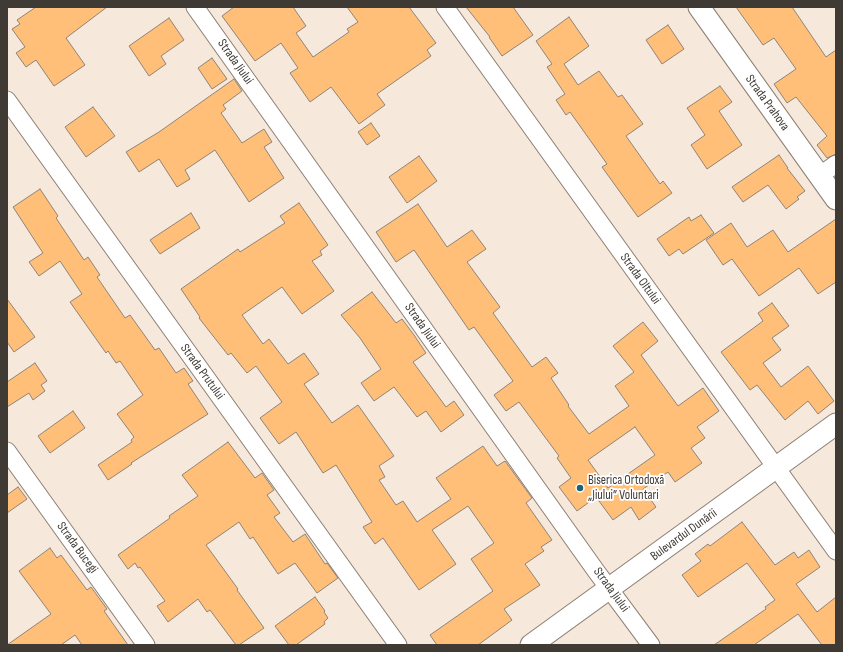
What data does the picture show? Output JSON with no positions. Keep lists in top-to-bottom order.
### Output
{
  "streets": {
    "street": [
      "Strada Jiului",
      "Strada Prahova",
      "Strada Oltului",
      "Strada Prutului",
      "Bulevardul Dunării",
      "Strada Bucegi"
    ]
  },
  "crossings": [
    ["Strada Jiului", "Bulevardul Dunării"],
    ["Strada Oltului", "Bulevardul Dunării"]
  ],
  "places": ["Biserica Ortodoxă „Jiului” Voluntari"]
}
